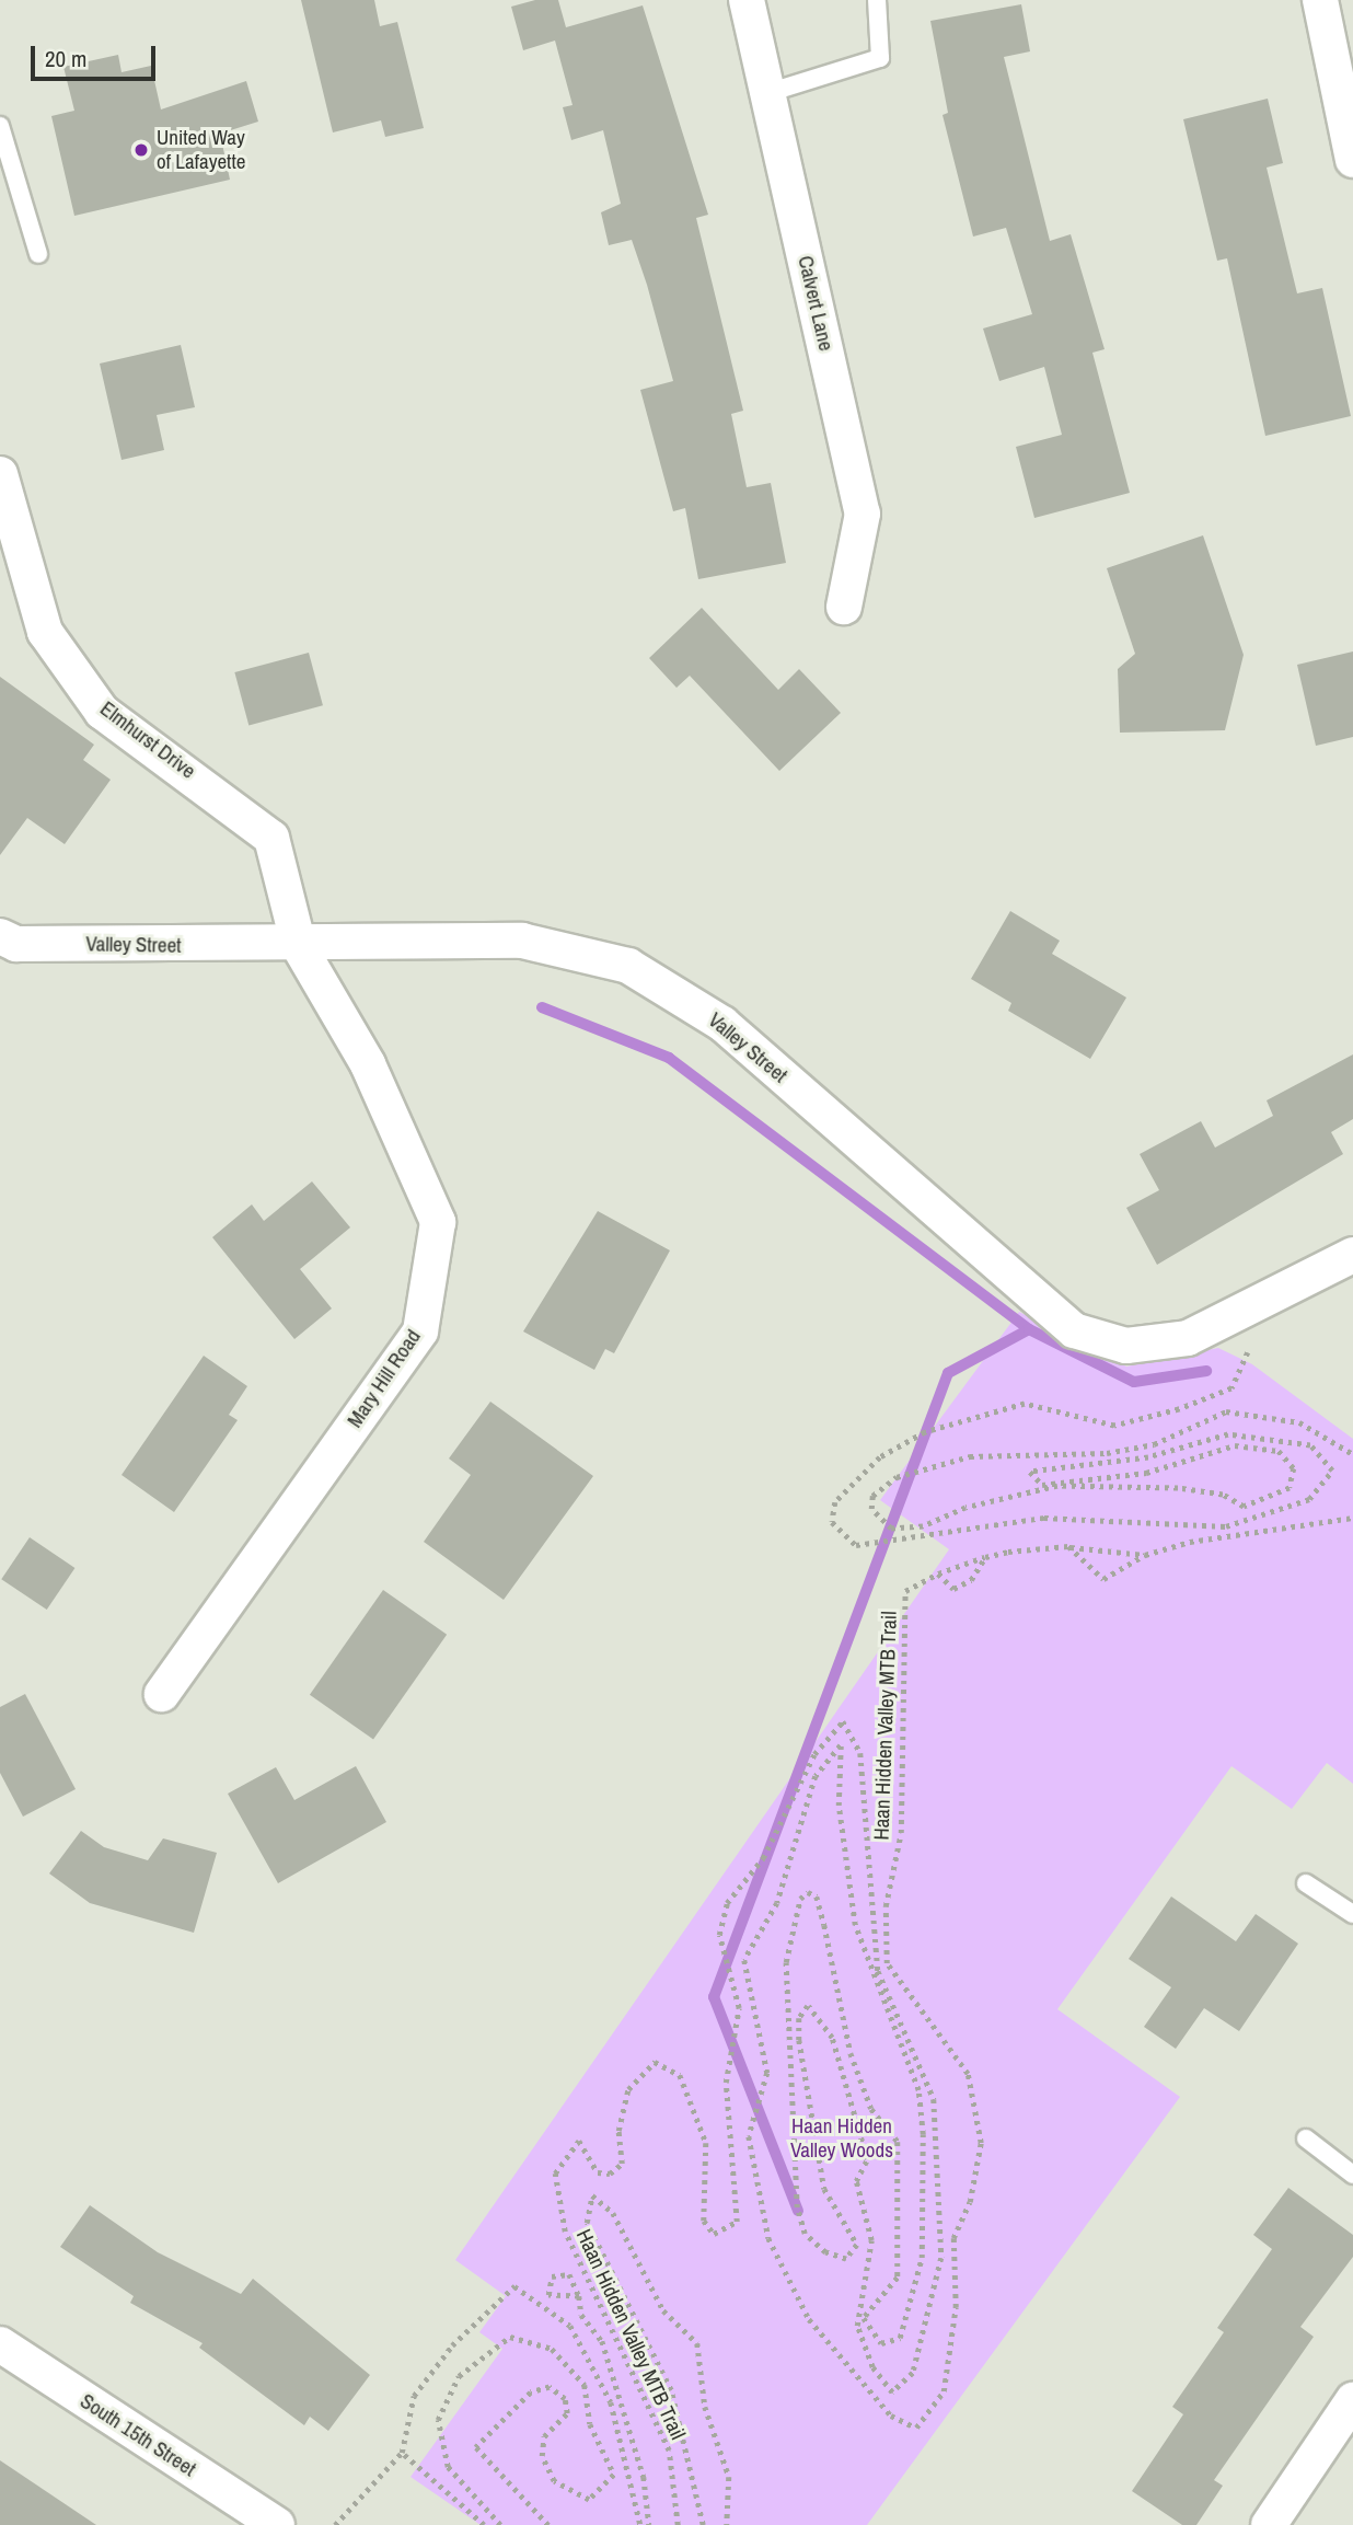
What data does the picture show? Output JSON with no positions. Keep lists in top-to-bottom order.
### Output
{
  "streets": {
    "street": [
      "Calvert Lane",
      "Elmhurst Drive",
      "Valley Street",
      "Mary Hill Road",
      "South 15th Street"
    ],
    "path": ["Haan Hidden Valley MTB Trail"]
  },
  "crossings": [
    ["Elmhurst Drive", "Valley Street"],
    ["Elmhurst Drive", "Mary Hill Road"],
    ["Valley Street", "Mary Hill Road"]
  ],
  "parks": ["Haan Hidden Valley Woods"],
  "places": ["United Way of Lafayette"],
  "scale_bar": "20 m"
}
